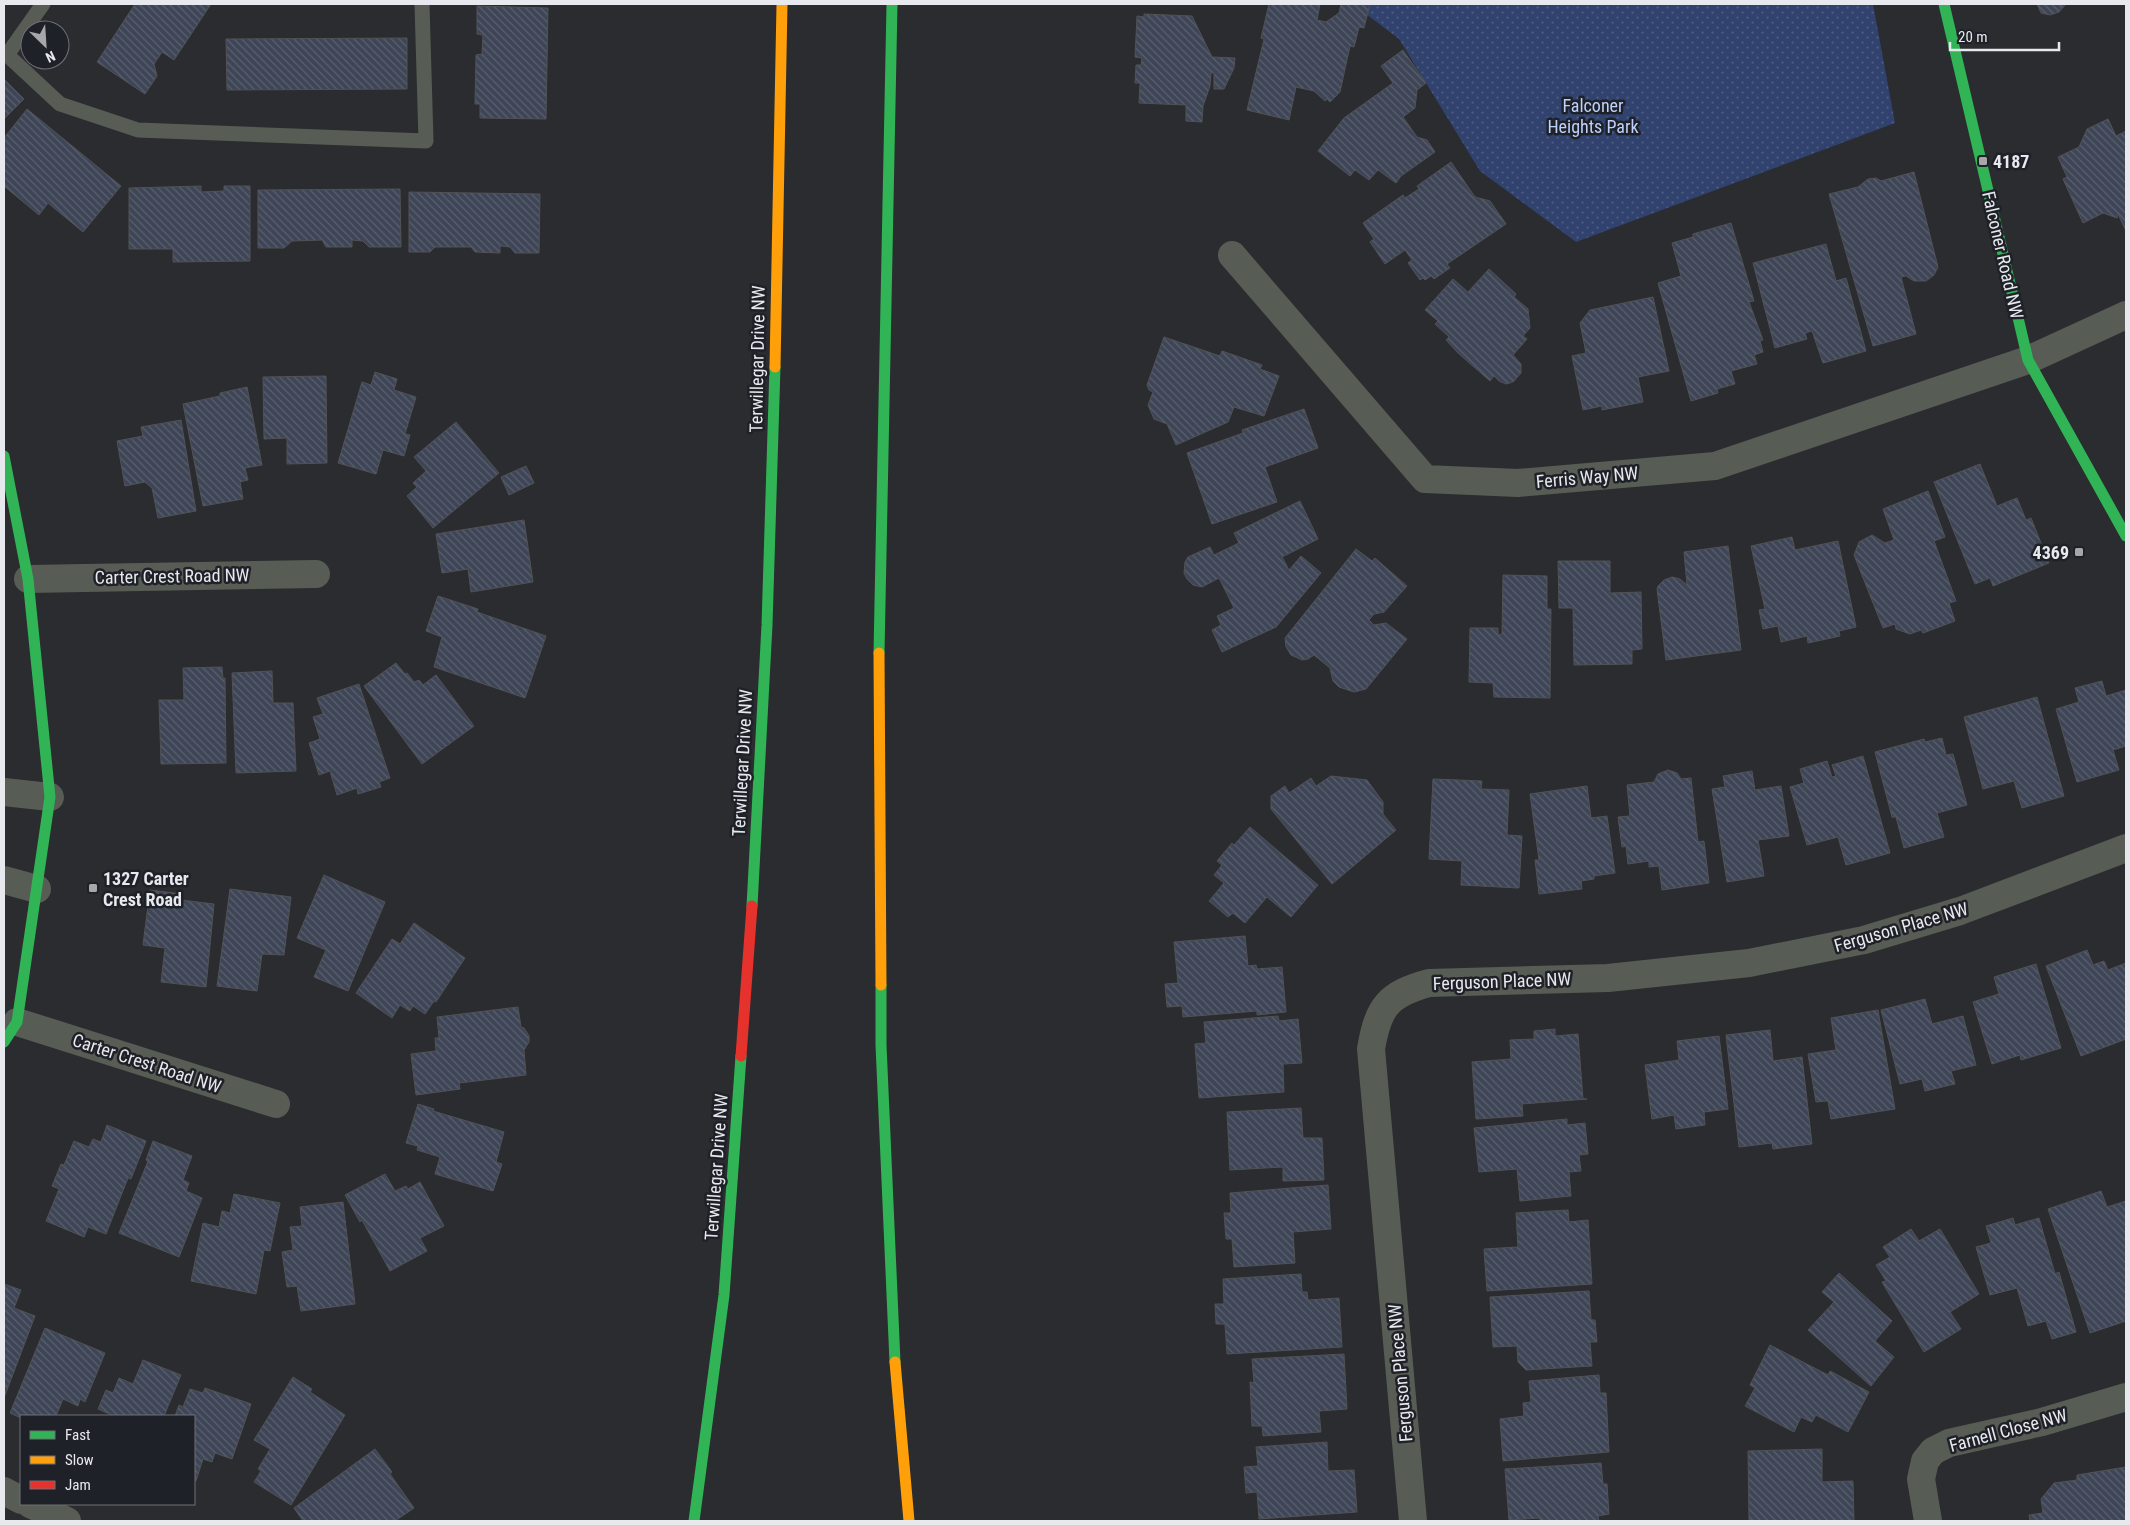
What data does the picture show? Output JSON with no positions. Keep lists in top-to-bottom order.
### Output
{
  "streets": {
    "main road": ["Falconer Road NW", "Terwillegar Drive NW", "Carter Crest Road NW"],
    "street": ["Ferris Way NW", "Ferguson Place NW", "Farnell Close NW"]
  },
  "crossings": [
    ["Falconer Road NW", "Ferris Way NW"]
  ],
  "parks": ["Falconer Heights Park"],
  "places": {
    "transit": ["4187", "4369", "1327 Carter Crest Road"]
  },
  "legend": ["Fast", "Slow", "Jam"],
  "scale_bar": "20 m",
  "north": "bottom right"
}
